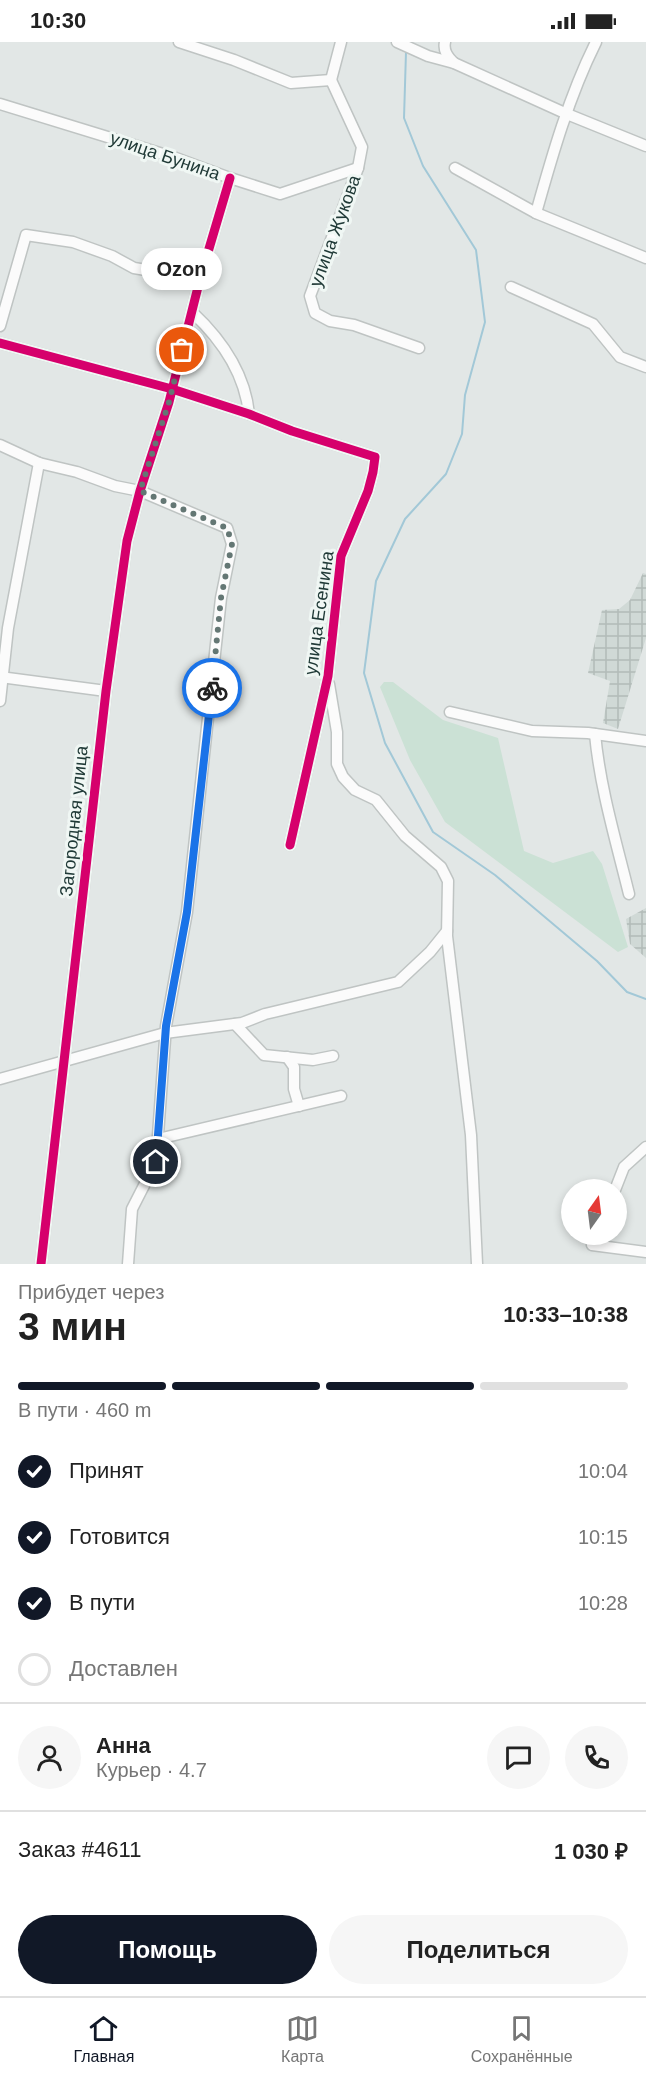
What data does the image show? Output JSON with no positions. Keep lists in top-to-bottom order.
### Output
{
  "streets": {
    "street": [
      "улица Бунина",
      "улица Жукова",
      "улица Есенина",
      "Загородная улица"
    ]
  },
  "crossings": [
    ["улица Бунина", "улица Жукова"],
    ["улица Есенина", "Загородная улица"]
  ],
  "places": ["Ozon"],
  "north": "top",
  "page": {
    "status": "10:30",
    "bubble": "Ozon",
    "heading": ["3 мин", "Прибудет через", "10:33–10:38"],
    "panel": [
      "Анна",
      "Курьер · 4.7",
      "Заказ #4611",
      "1 030 ₽"
    ],
    "bar": "В пути · 460 m",
    "list": [
      ["Принят", "10:04"],
      ["Готовится", "10:15"],
      ["В пути", "10:28"],
      "Доставлен"
    ],
    "buttons": ["Помощь", "Поделиться"],
    "tabs": ["Главная", "Карта", "Сохранённые"]
  }
}
